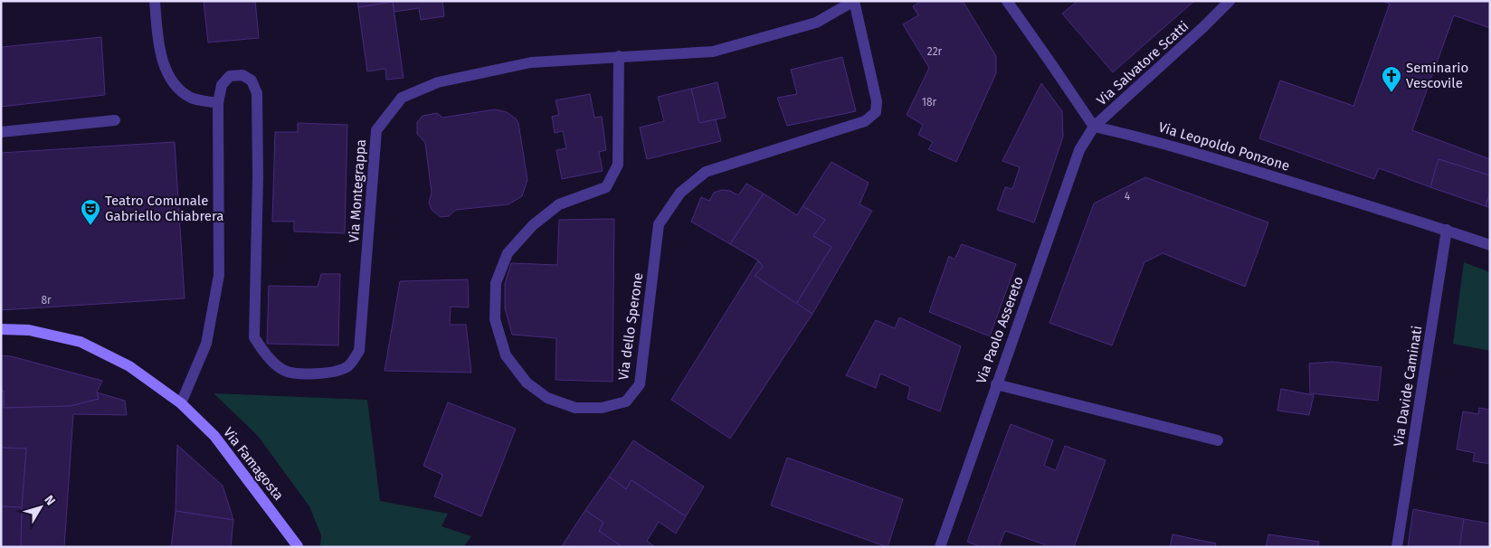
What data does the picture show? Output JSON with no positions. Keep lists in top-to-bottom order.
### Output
{
  "streets": {
    "street": [
      "Via Salvatore Scatti",
      "Via Leopoldo Ponzone",
      "Via Montegrappa",
      "Via dello Sperone",
      "Via Paolo Assereto",
      "Via Davide Caminati",
      "Via Famagosta"
    ]
  },
  "crossings": [
    ["Via Salvatore Scatti", "Via Leopoldo Ponzone"],
    ["Via Salvatore Scatti", "Via Paolo Assereto"],
    ["Via Leopoldo Ponzone", "Via Paolo Assereto"],
    ["Via Leopoldo Ponzone", "Via Davide Caminati"],
    ["Via Montegrappa", "Via dello Sperone"],
    ["Via Montegrappa", "Via Famagosta"]
  ],
  "places": {
    "church": ["Seminario Vescovile"],
    "theatre": ["Teatro Comunale Gabriello Chiabrera"]
  },
  "house_numbers": [
    "22r",
    "18r",
    "4",
    "8r"
  ],
  "north": "top right"
}
